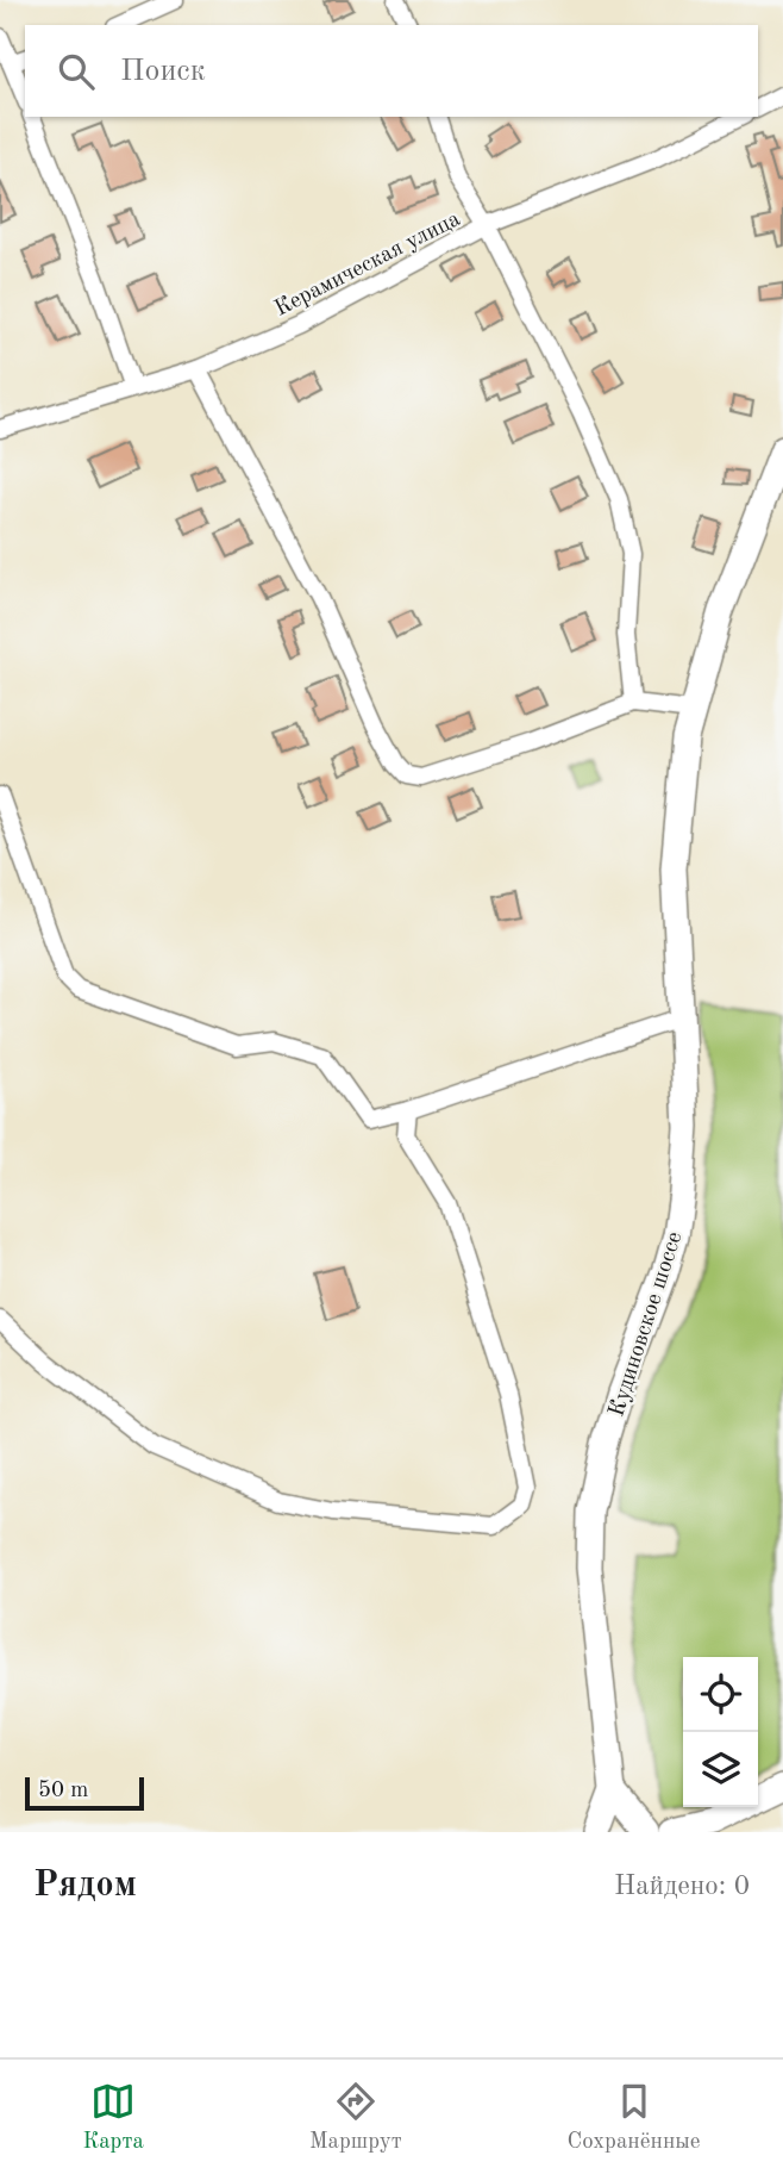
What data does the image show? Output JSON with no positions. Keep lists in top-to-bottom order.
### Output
{
  "streets": {
    "main road": ["Кудиновское шоссе"],
    "street": ["Керамическая улица"]
  },
  "scale_bar": "50 m",
  "page": {
    "search": "Поиск",
    "scale": "50 m",
    "heading": ["Рядом", "Найдено: 0"],
    "nav": ["Карта", "Маршрут", "Сохранённые"]
  }
}
